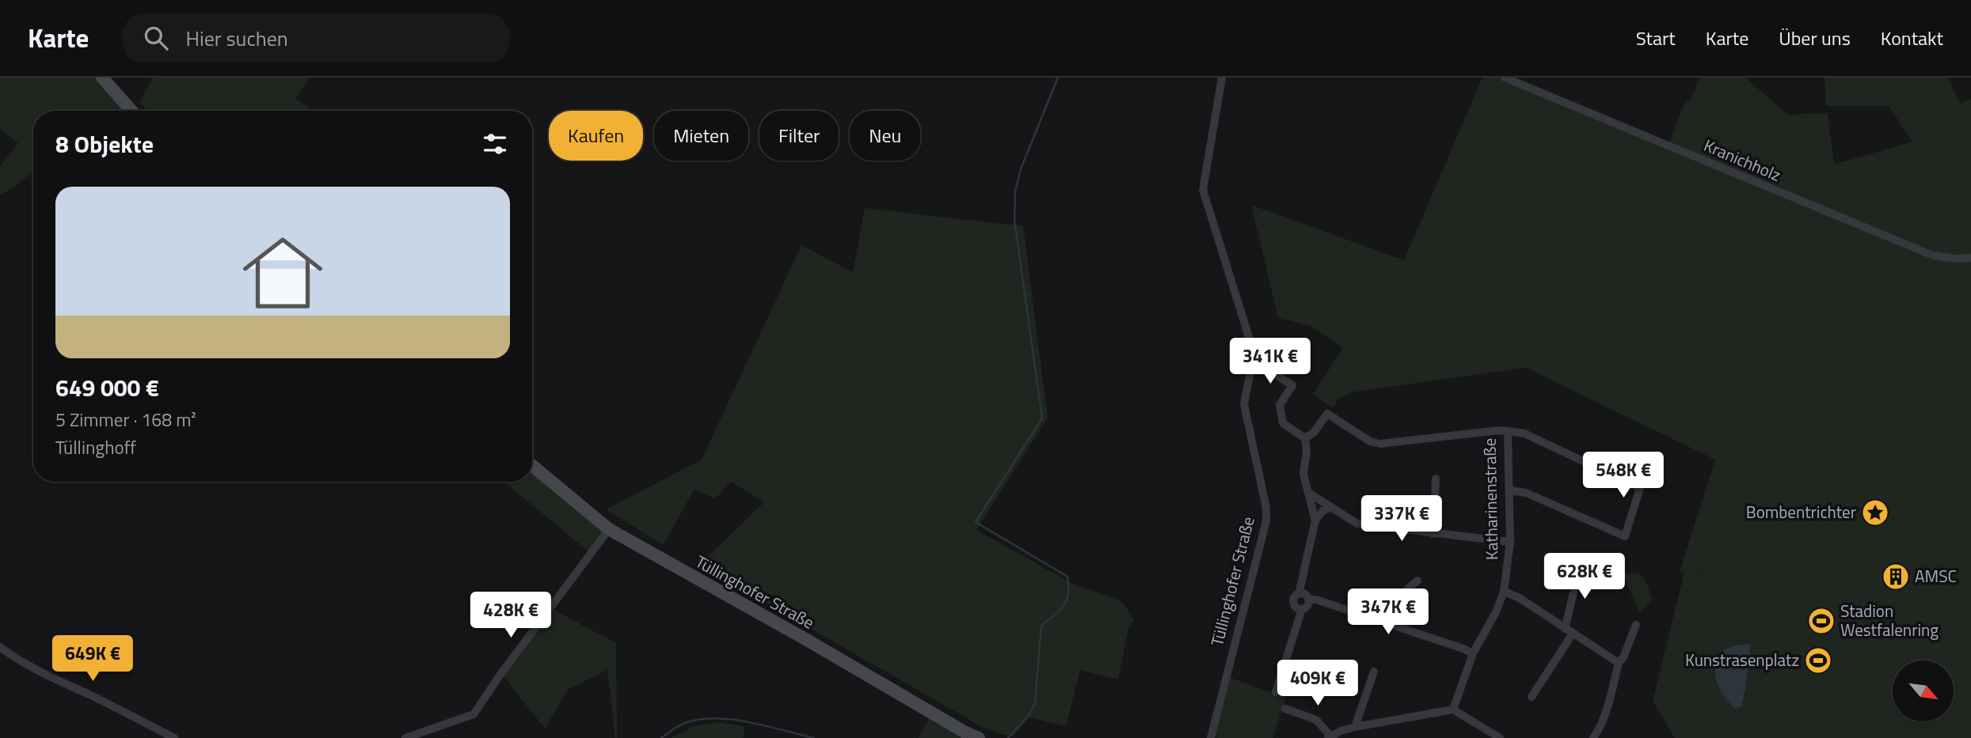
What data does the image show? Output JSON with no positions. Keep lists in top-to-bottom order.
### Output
{
  "streets": {
    "main road": ["Tüllinghofer Straße"],
    "street": ["Kranichholz", "Katharinenstraße"]
  },
  "places": {
    "place": ["Bombentrichter"],
    "building": ["AMSC"],
    "sports": ["Stadion Westfalenring", "Kunstrasenplatz"]
  },
  "north": "bottom right",
  "page": {
    "header": "Karte",
    "search": "Hier suchen",
    "nav": [
      "Start",
      "Karte",
      "Über uns",
      "Kontakt"
    ],
    "chip": [
      "Kaufen",
      "Mieten",
      "Filter",
      "Neu"
    ],
    "heading": "8 Objekte",
    "list": [
      {
        "name": "649 000 €",
        "note": "5 Zimmer · 168 m² · Tüllinghoff"
      }
    ],
    "price": [
      "341K €",
      "548K €",
      "337K €",
      "628K €",
      "347K €",
      "428K €",
      "649K €",
      "409K €"
    ]
  }
}
